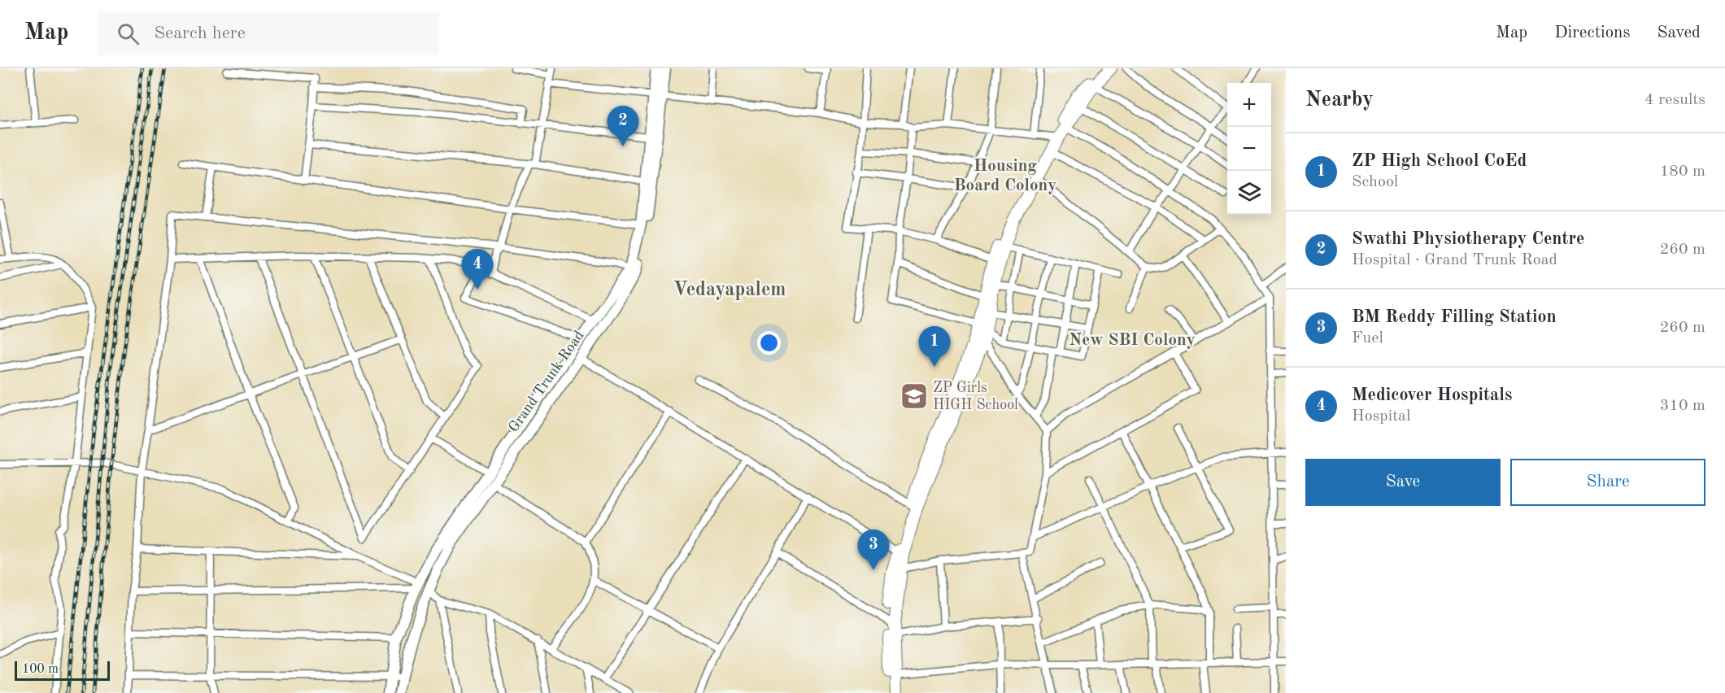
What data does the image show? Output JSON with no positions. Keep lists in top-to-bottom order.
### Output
{
  "streets": {
    "main road": ["Grand Trunk Road"]
  },
  "districts": ["Housing Board Colony", "Vedayapalem", "New SBI Colony"],
  "places": {
    "school or university": ["ZP Girls HIGH School"]
  },
  "scale_bar": "100 m",
  "page": {
    "header": "Map",
    "search": "Search here",
    "nav": ["Map", "Directions", "Saved"],
    "heading": ["Nearby", "4 results"],
    "map_buttons": ["+", "−"],
    "pins": [
      "2",
      "4",
      "1",
      "3"
    ],
    "list": [
      {
        "mark": "1",
        "name": "ZP High School CoEd",
        "note": "School",
        "value": "180 m"
      },
      {
        "mark": "2",
        "name": "Swathi Physiotherapy Centre",
        "note": "Hospital · Grand Trunk Road",
        "value": "260 m"
      },
      {
        "mark": "3",
        "name": "BM Reddy Filling Station",
        "note": "Fuel",
        "value": "260 m"
      },
      {
        "mark": "4",
        "name": "Medicover Hospitals",
        "note": "Hospital",
        "value": "310 m"
      }
    ],
    "buttons": ["Save", "Share"],
    "scale": "100 m"
  }
}
